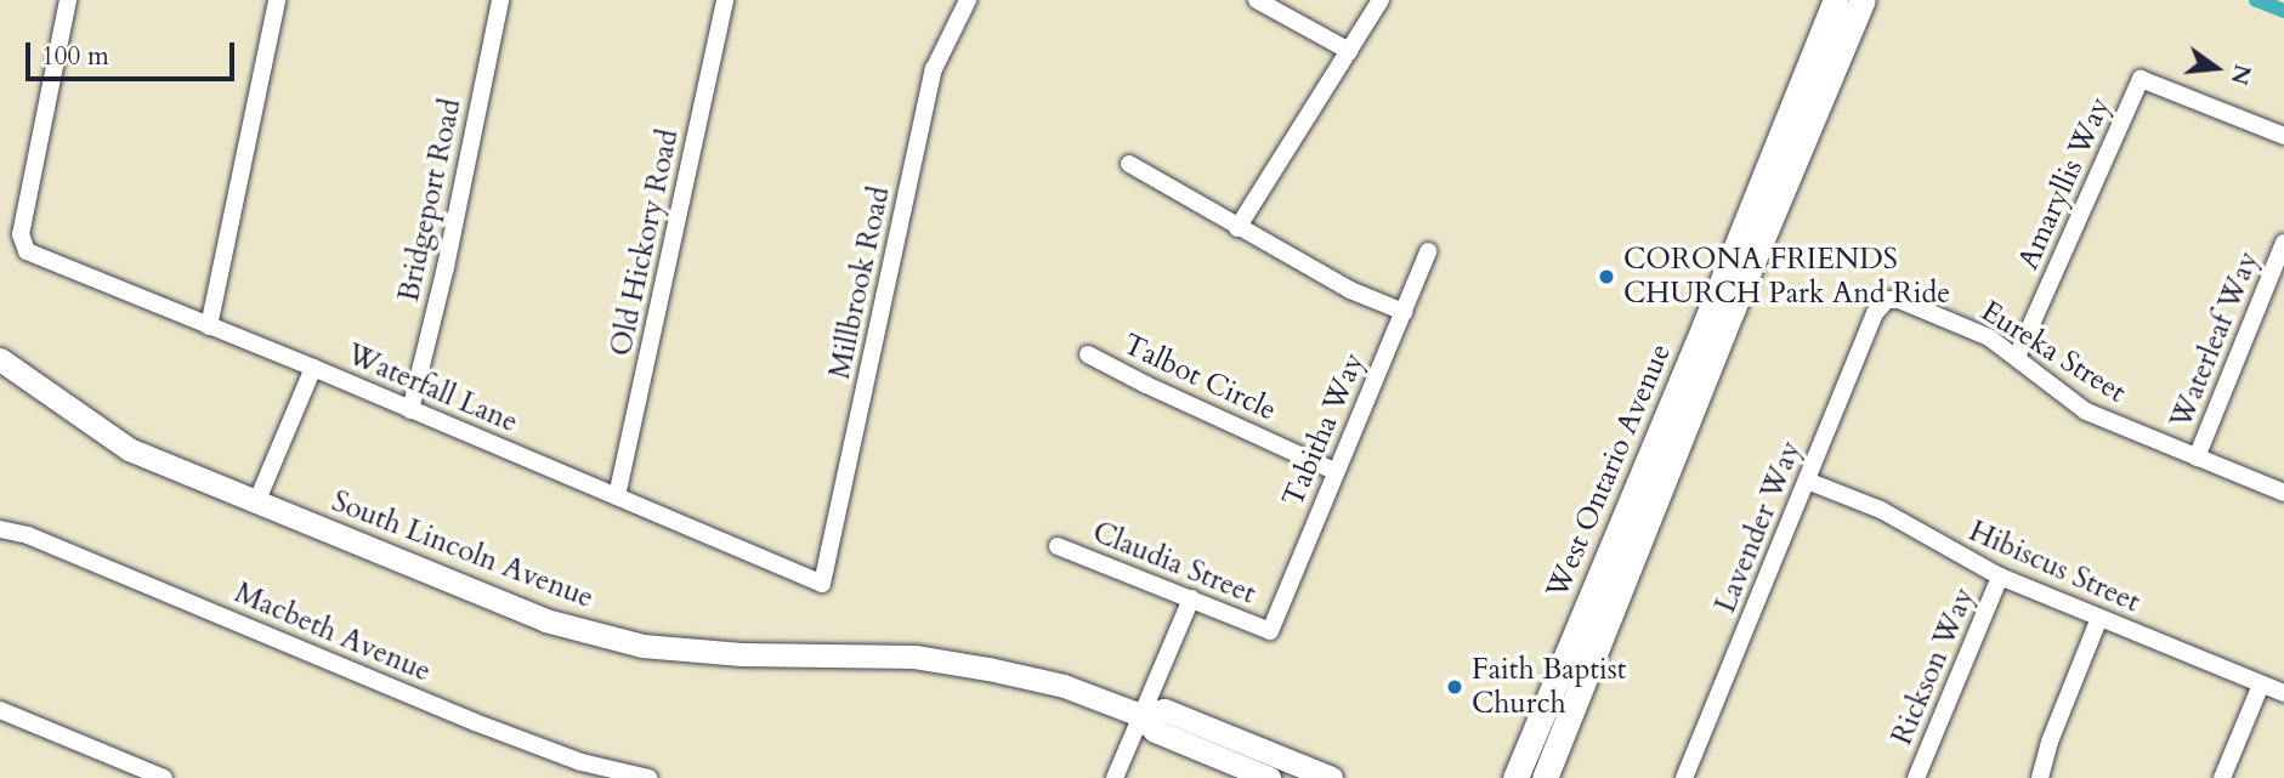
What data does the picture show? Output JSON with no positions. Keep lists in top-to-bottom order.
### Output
{
  "streets": {
    "main road": ["West Ontario Avenue", "South Lincoln Avenue"],
    "street": [
      "Amaryllis Way",
      "Bridgeport Road",
      "Old Hickory Road",
      "Millbrook Road",
      "Waterleaf Way",
      "Eureka Street",
      "Talbot Circle",
      "Waterfall Lane",
      "Tabitha Way",
      "Lavender Way",
      "Claudia Street",
      "Hibiscus Street",
      "Macbeth Avenue",
      "Rickson Way"
    ]
  },
  "crossings": [
    ["Amaryllis Way", "Eureka Street"],
    ["Bridgeport Road", "Waterfall Lane"],
    ["Old Hickory Road", "Waterfall Lane"],
    ["Millbrook Road", "Waterfall Lane"],
    ["Waterleaf Way", "Eureka Street"],
    ["Eureka Street", "Lavender Way"],
    ["Talbot Circle", "Tabitha Way"],
    ["Tabitha Way", "Claudia Street"],
    ["Lavender Way", "Hibiscus Street"],
    ["Hibiscus Street", "Rickson Way"]
  ],
  "places": ["CORONA FRIENDS CHURCH Park And Ride", "Faith Baptist Church"],
  "scale_bar": "100 m",
  "north": "right"
}
